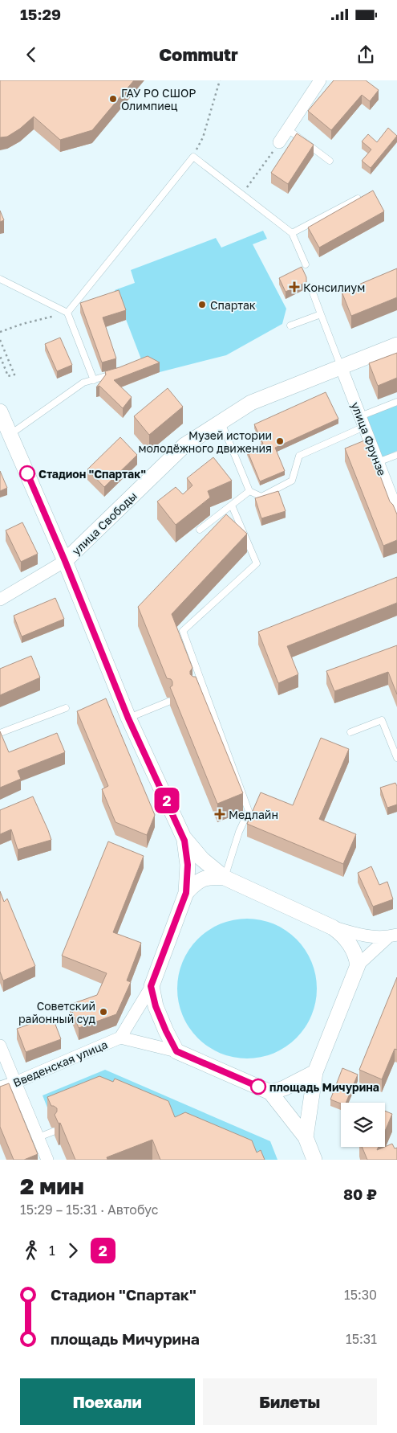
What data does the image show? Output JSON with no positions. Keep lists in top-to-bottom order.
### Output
{
  "streets": {
    "street": ["улица Фрунзе", "улица Свободы", "Введенская улица"]
  },
  "crossings": [
    ["улица Фрунзе", "улица Свободы"]
  ],
  "places": {
    "other": [
      "ГАУ РО СШОР Олимпиец",
      "Спартак",
      "Музей истории молодёжного движения",
      "Стадион \"Спартак\"",
      "Советский районный суд",
      "площадь Мичурина"
    ],
    "health": ["Консилиум", "Медлайн"]
  },
  "lines": ["bus line 2"],
  "page": {
    "status": "15:29",
    "header": "Commutr",
    "on_map": "2",
    "heading": ["2 мин", "15:29 – 15:31 · Автобус", "80 ₽"],
    "legs": ["1", "2"],
    "list": [
      {
        "name": "Стадион \"Спартак\"",
        "value": "15:30"
      },
      {
        "name": "площадь Мичурина",
        "value": "15:31"
      }
    ],
    "buttons": ["Поехали", "Билеты"]
  }
}
